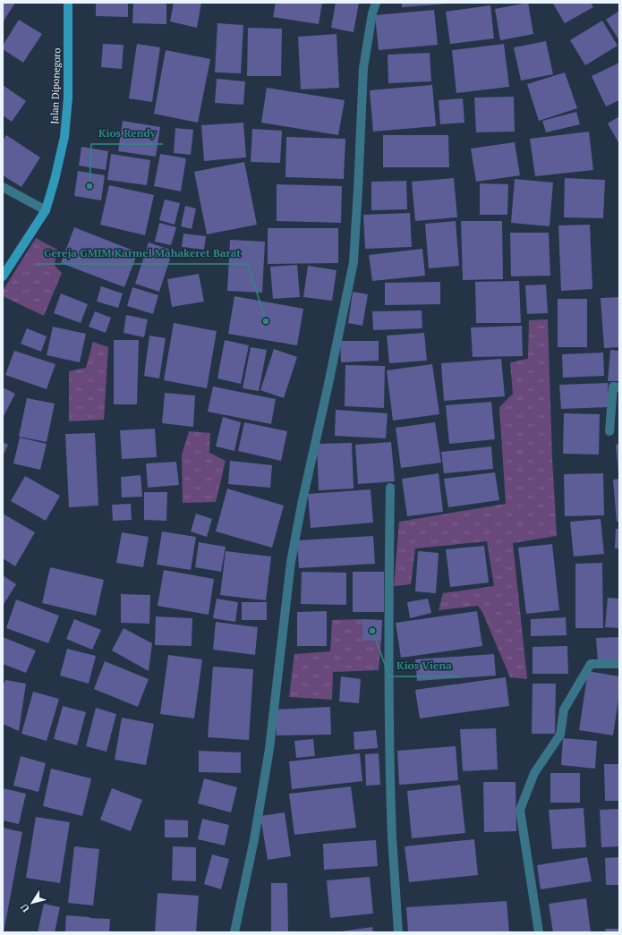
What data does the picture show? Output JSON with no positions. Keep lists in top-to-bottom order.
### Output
{
  "streets": {
    "main road": ["Jalan Diponegoro"]
  },
  "places": ["Kios Rendy", "Gereja GMIM Karmel Mahakeret Barat", "Kios Viena"],
  "north": "bottom left"
}
